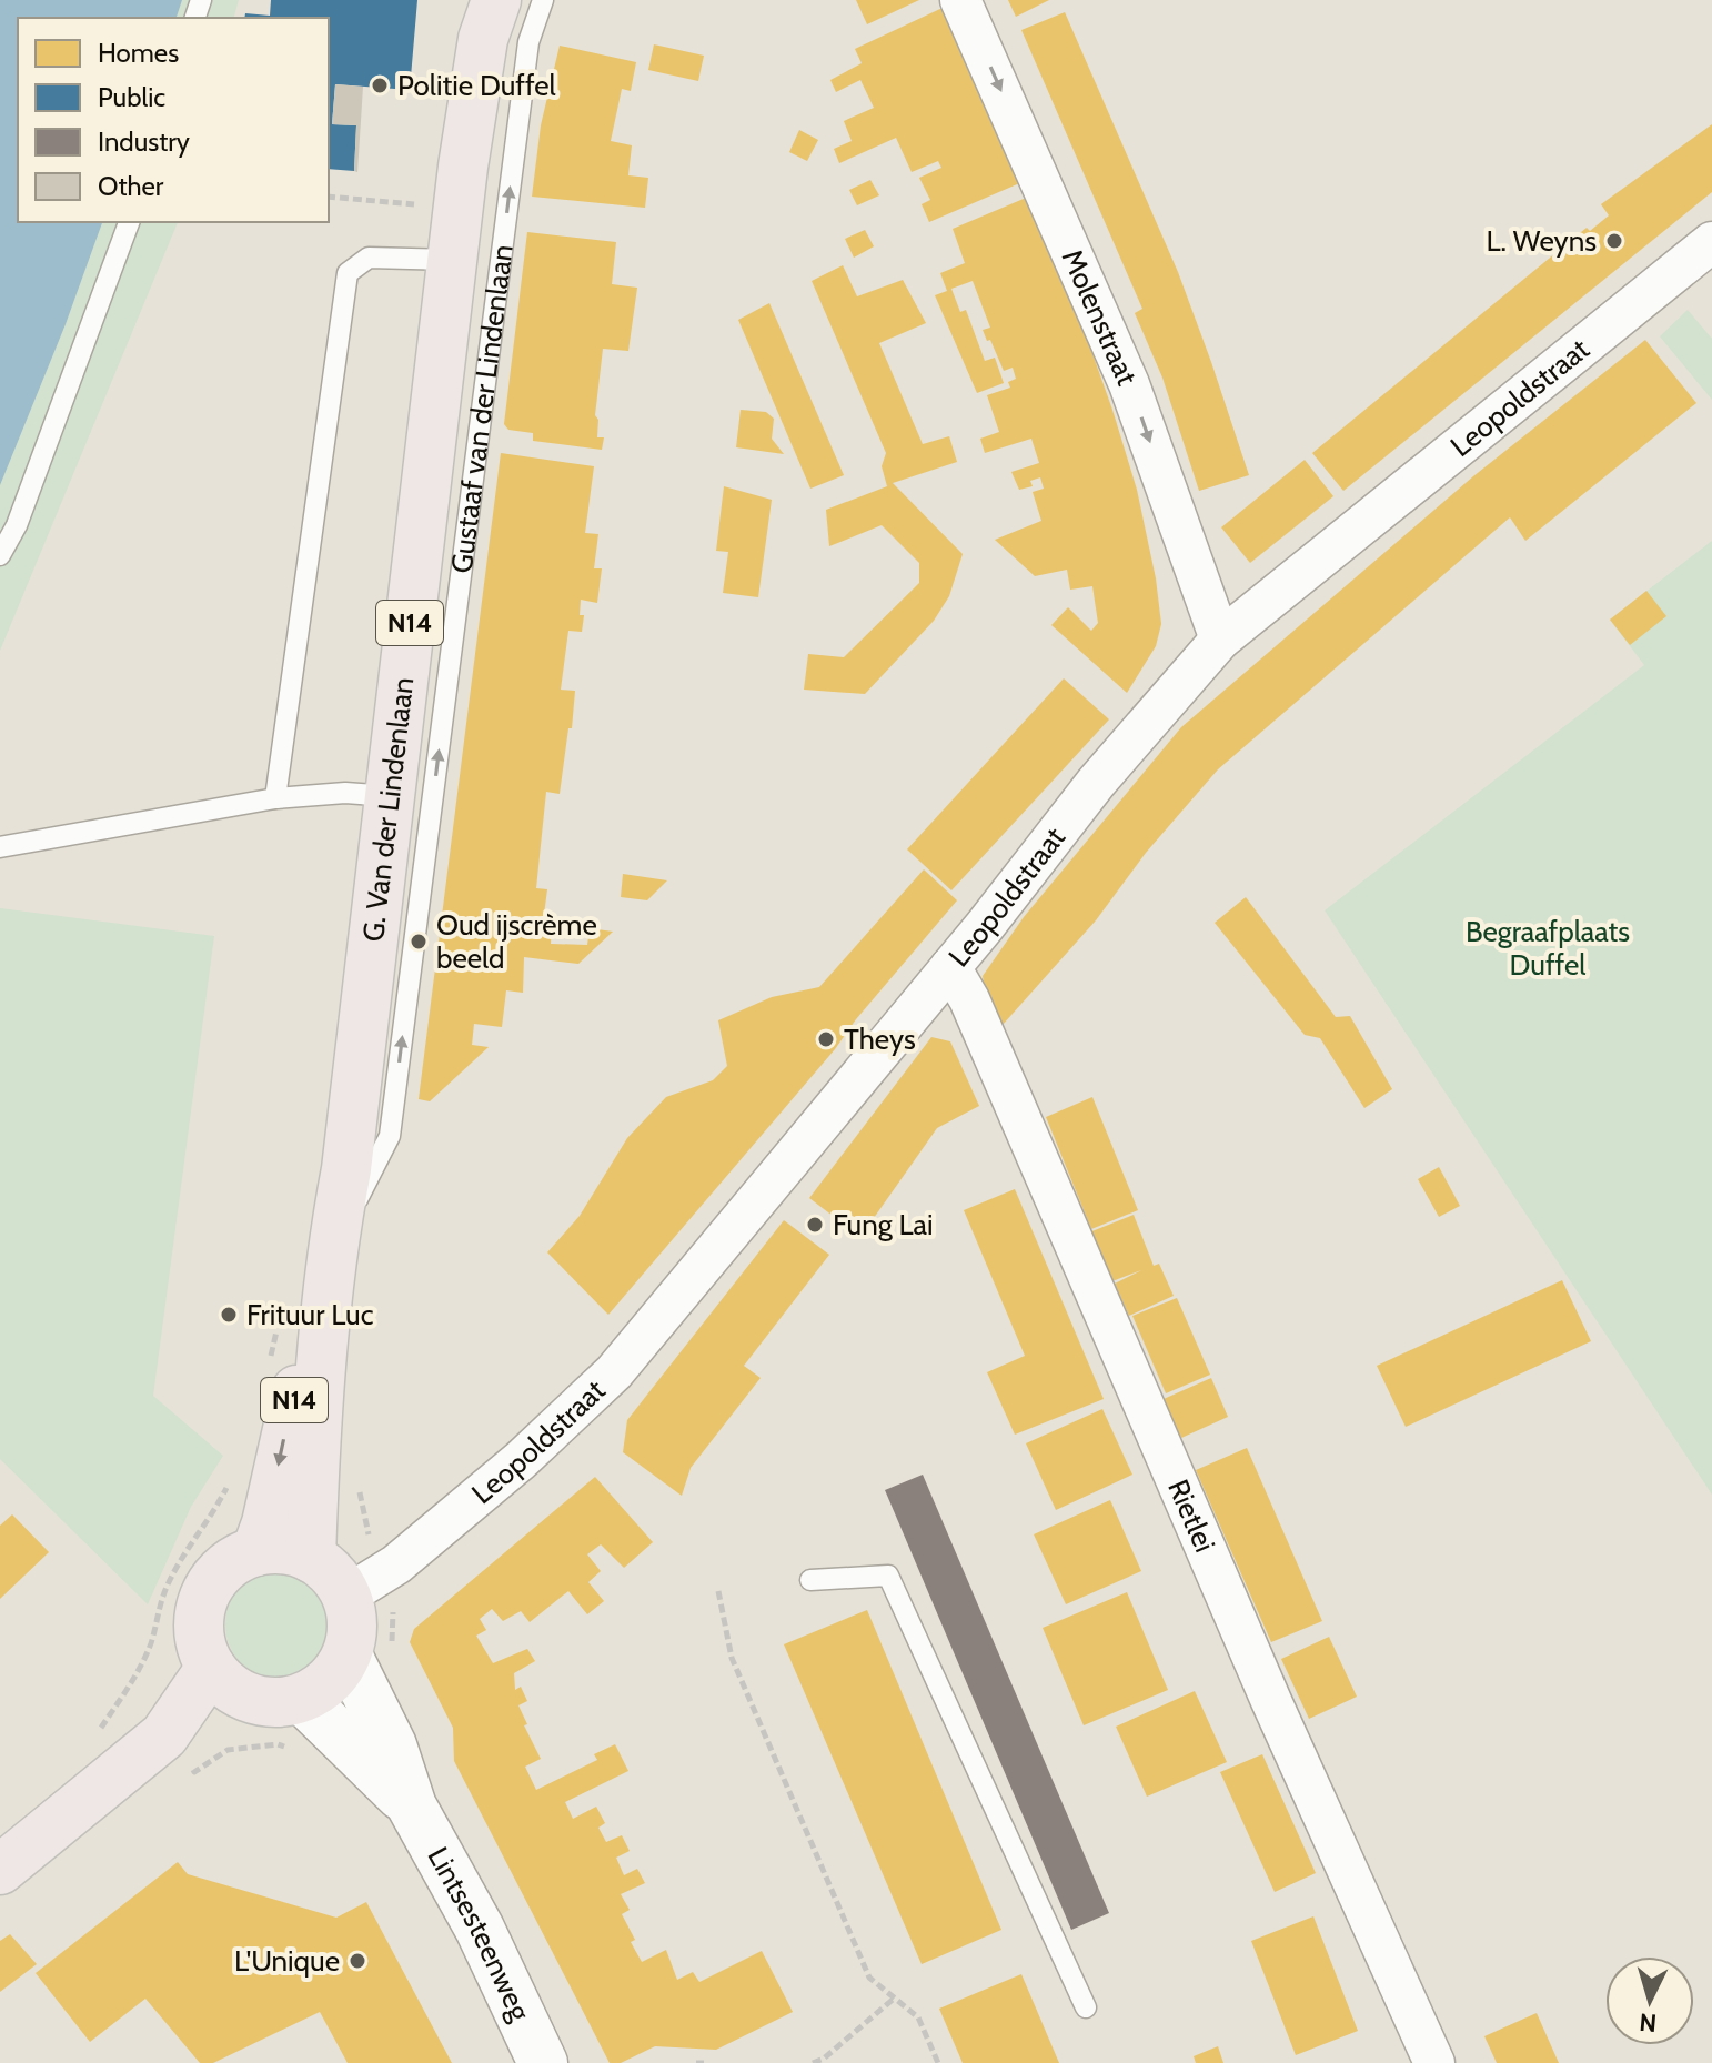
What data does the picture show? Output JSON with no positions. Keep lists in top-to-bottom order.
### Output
{
  "streets": {
    "main road": ["N14", "G. Van der Lindenlaan"],
    "street": [
      "Molenstraat",
      "Leopoldstraat",
      "Rietlei",
      "Lintsesteenweg"
    ],
    "lane": ["Gustaaf van der Lindenlaan"]
  },
  "crossings": [
    ["Molenstraat", "Leopoldstraat"],
    ["Leopoldstraat", "N14"],
    ["Leopoldstraat", "Rietlei"],
    ["Gustaaf van der Lindenlaan", "N14"],
    ["Gustaaf van der Lindenlaan", "G. Van der Lindenlaan"],
    ["N14", "G. Van der Lindenlaan"]
  ],
  "one_way": ["Molenstraat", "Gustaaf van der Lindenlaan"],
  "parks": ["Begraafplaats Duffel"],
  "places": [
    "Politie Duffel",
    "L. Weyns",
    "Oud ijscrème beeld",
    "Theys",
    "Fung Lai",
    "Frituur Luc",
    "L'Unique"
  ],
  "legend": [
    "Homes",
    "Public",
    "Industry",
    "Other"
  ],
  "north": "bottom"
}
